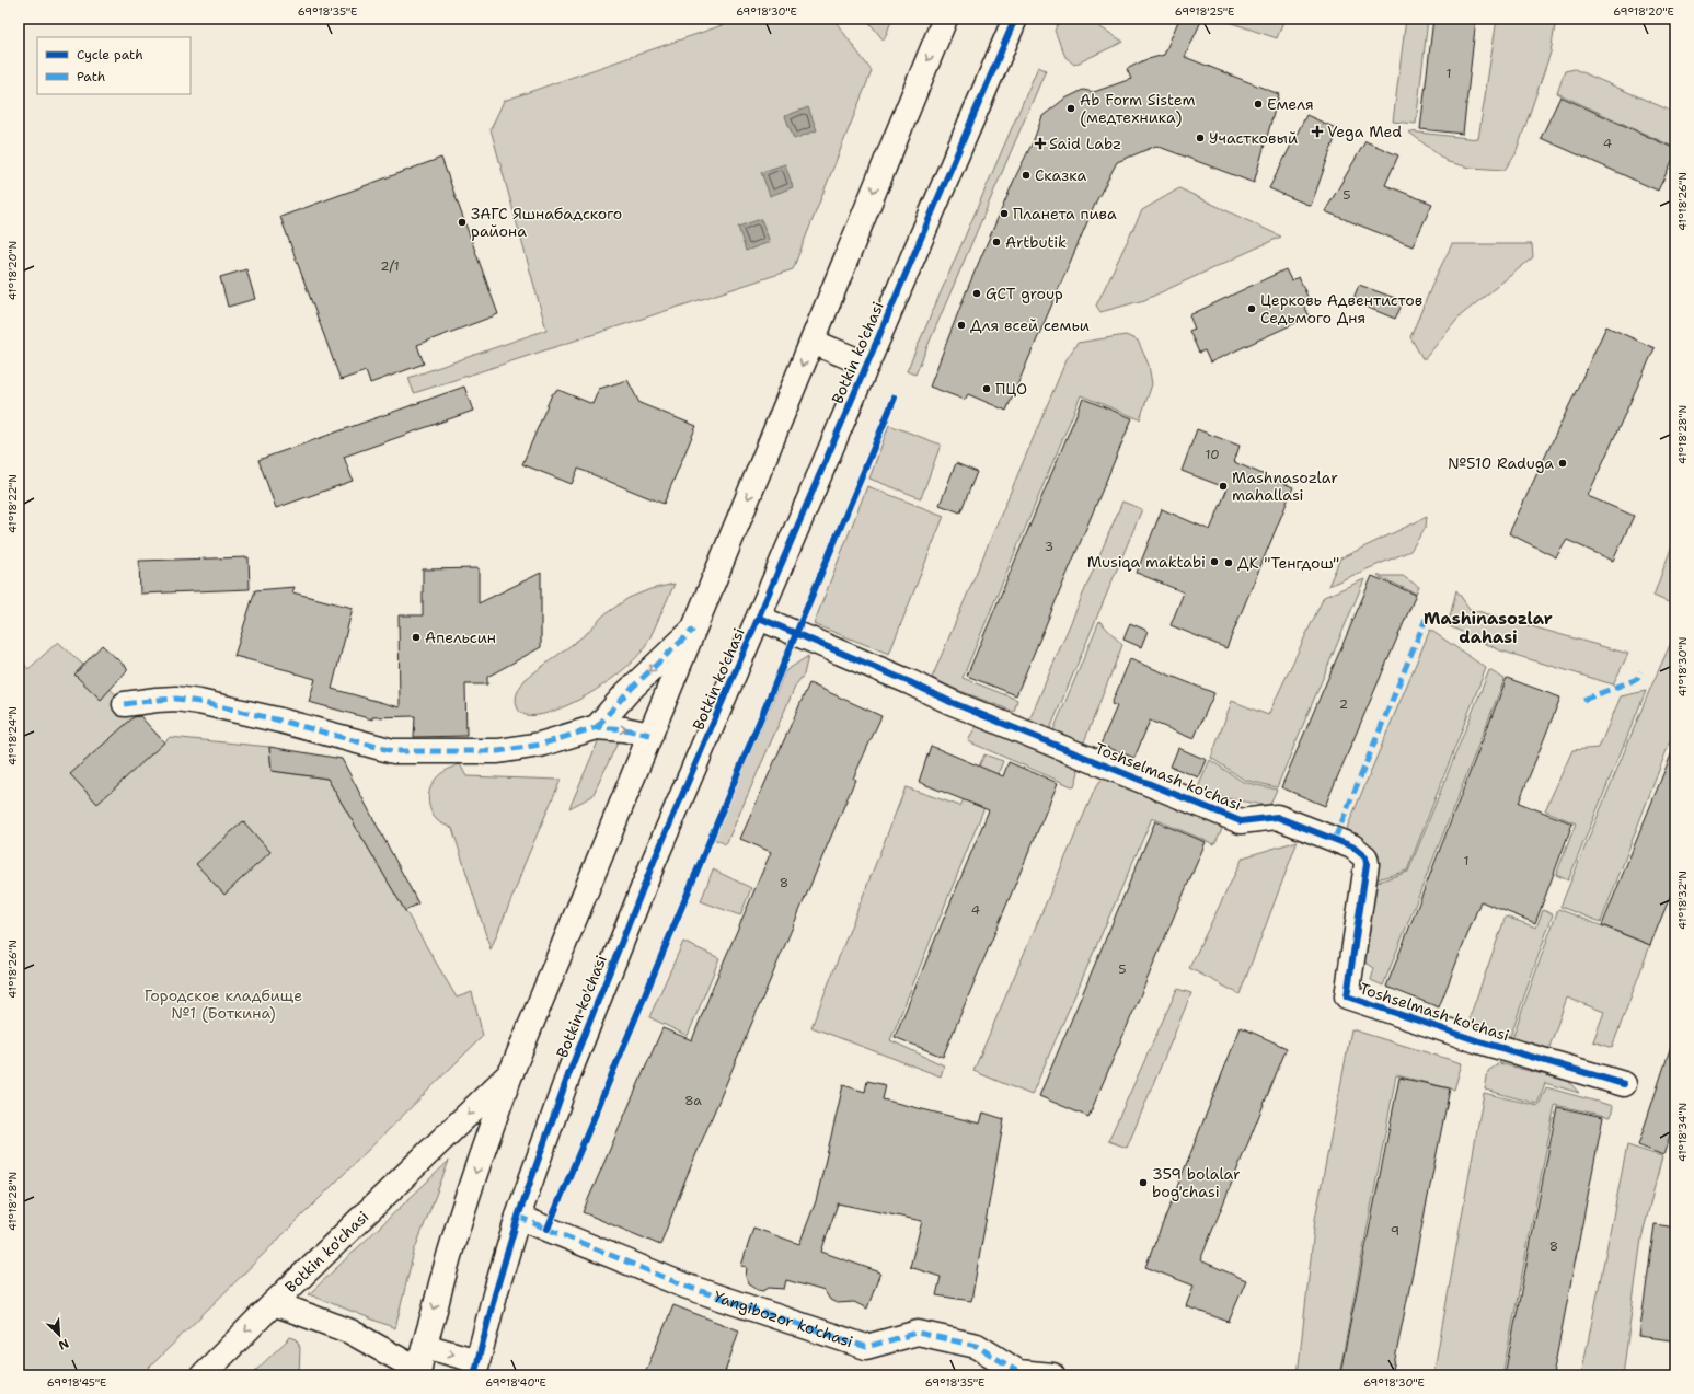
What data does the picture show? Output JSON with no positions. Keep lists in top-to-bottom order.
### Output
{
  "streets": {
    "main road": ["Botkin ko'chasi", "Toshselmash ko'chasi", "Yangibozor ko'chasi"]
  },
  "crossings": [
    ["Botkin ko'chasi", "Toshselmash ko'chasi"],
    ["Botkin ko'chasi", "Yangibozor ko'chasi"]
  ],
  "districts": ["Mashinasozlar dahasi"],
  "parks": ["Городское кладбище №1 (Боткина)"],
  "places": {
    "other": [
      "Емеля",
      "Ab Form Sistem (медтехника)",
      "Участковый",
      "Сказка",
      "Планета пива",
      "ЗАГС Яшнабадского района",
      "Artbutik",
      "GCT group",
      "Церковь Адвентистов Седьмого Дня",
      "Для всей семьи",
      "ПЦО",
      "№510 Raduga",
      "Mashnasozlar mahallasi",
      "Musiqa maktabi",
      "ДК \"Тенгдош\"",
      "Апельсин",
      "359 bolalar bog'chasi"
    ],
    "health": ["Vega Med", "Said Labz"]
  },
  "house_numbers": [
    "1",
    "4",
    "5",
    "2/1",
    "10",
    "3",
    "2",
    "1",
    "8",
    "4",
    "5",
    "8a",
    "9",
    "8"
  ],
  "legend": ["Cycle path", "Path"],
  "north": "bottom right",
  "coordinates": [
    "69°18'35\"E",
    "69°18'30\"E",
    "69°18'25\"E",
    "69°18'20\"E",
    "41°18'26\"N",
    "41°18'20\"N",
    "41°18'28\"N",
    "41°18'22\"N",
    "41°18'30\"N",
    "41°18'24\"N",
    "41°18'32\"N",
    "41°18'34\"N",
    "69°18'45\"E",
    "69°18'40\"E"
  ]
}
